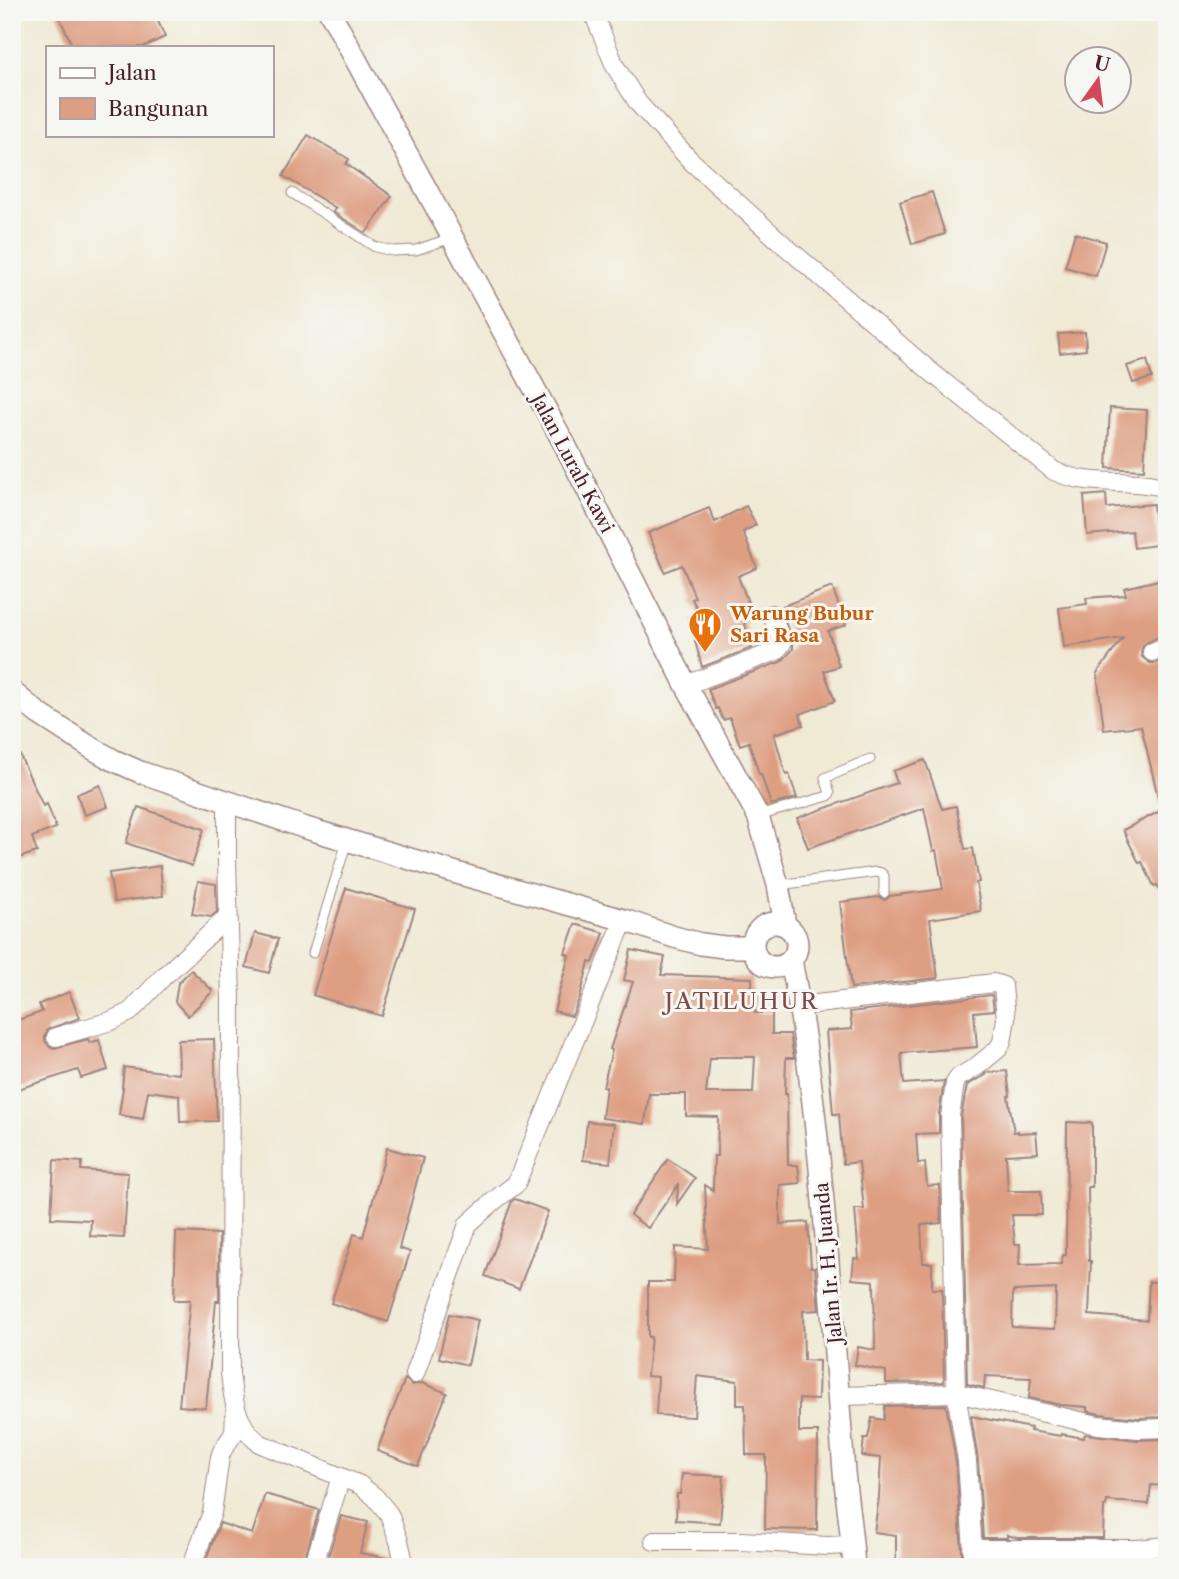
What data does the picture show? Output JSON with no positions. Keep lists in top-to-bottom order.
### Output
{
  "streets": {
    "street": ["Jalan Lurah Kawi", "Jalan Ir. H. Juanda"]
  },
  "crossings": [
    ["Jalan Lurah Kawi", "Jalan Ir. H. Juanda"]
  ],
  "districts": ["JATILUHUR"],
  "places": {
    "restaurant": ["Warung Bubur Sari Rasa"]
  },
  "legend": ["Jalan", "Bangunan"],
  "north": "top"
}
